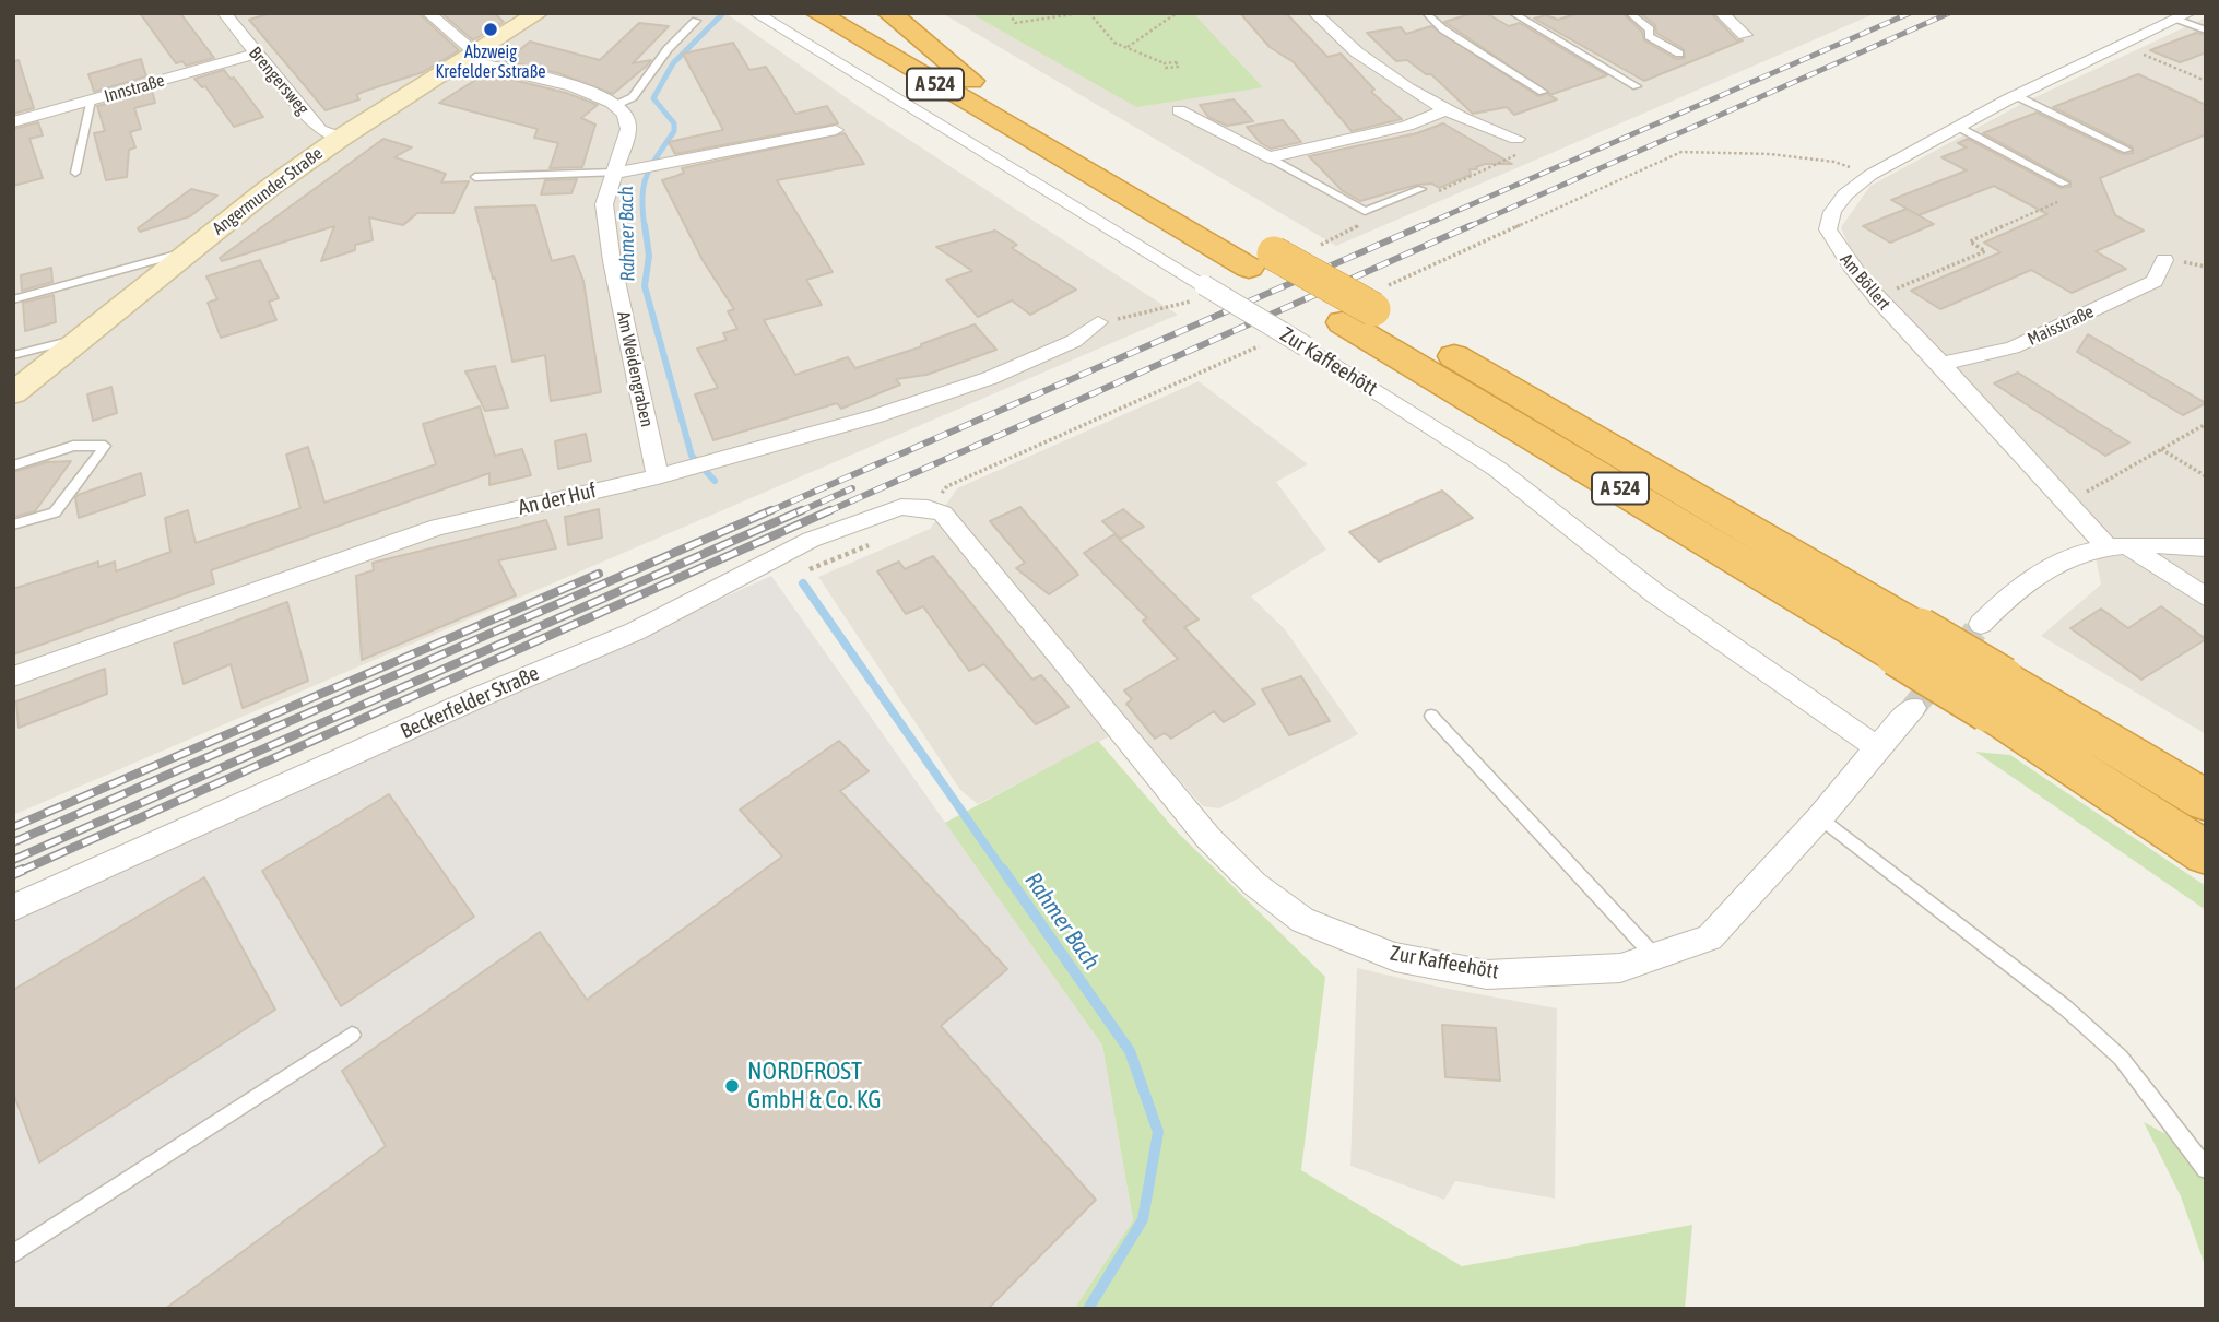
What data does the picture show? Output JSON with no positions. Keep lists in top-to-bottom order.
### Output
{
  "streets": {
    "highway": ["A 524"],
    "main road": ["Angermunder Straße"],
    "street": [
      "Brengersweg",
      "Innstraße",
      "Am Böllert",
      "Maisstraße",
      "Zur Kaffeehött",
      "Am Weidengraben",
      "An der Huf",
      "Beckerfelder Straße"
    ]
  },
  "crossings": [
    ["Brengersweg", "Innstraße"],
    ["Brengersweg", "Angermunder Straße"],
    ["Am Böllert", "Maisstraße"],
    ["Zur Kaffeehött", "Beckerfelder Straße"],
    ["Am Weidengraben", "An der Huf"]
  ],
  "water": ["Rahmer Bach"],
  "places": ["Abzweig Krefelder Sstraße", "NORDFROST GmbH & Co. KG"]
}
